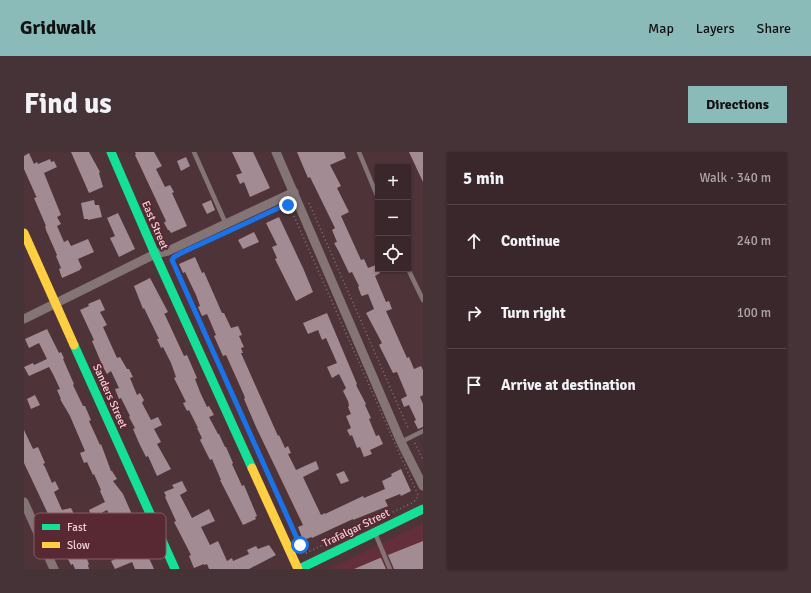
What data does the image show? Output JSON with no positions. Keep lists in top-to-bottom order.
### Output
{
  "streets": {
    "street": ["East Street", "Sanders Street", "Trafalgar Street"]
  },
  "crossings": [
    ["East Street", "Trafalgar Street"]
  ],
  "legend": ["Fast", "Slow"],
  "page": {
    "header": "Gridwalk",
    "nav": ["Map", "Layers", "Share"],
    "buttons": "Directions",
    "title": "Find us",
    "heading": ["5 min", "Walk · 340 m"],
    "map_buttons": ["+", "−"],
    "list": [
      ["Continue", "240 m"],
      ["Turn right", "100 m"],
      "Arrive at destination"
    ]
  }
}
